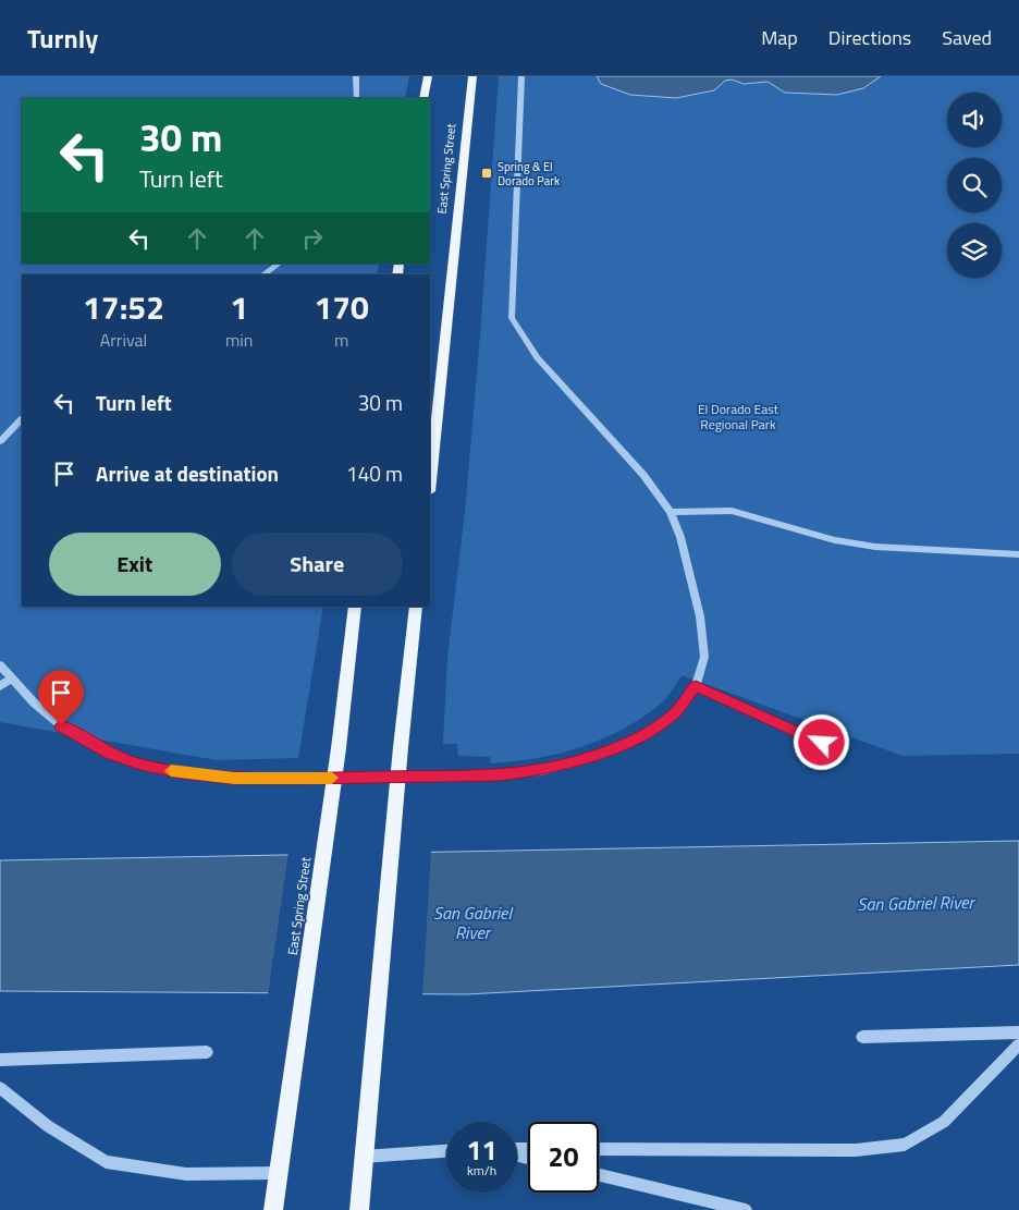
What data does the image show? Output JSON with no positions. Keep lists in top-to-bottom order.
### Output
{
  "streets": {
    "main road": ["East Spring Street"]
  },
  "water": ["San Gabriel River"],
  "parks": ["El Dorado East Regional Park"],
  "places": {
    "transit": ["Spring & El Dorado Park"]
  },
  "page": {
    "header": "Turnly",
    "nav": ["Map", "Directions", "Saved"],
    "turn": ["30 m", "Turn left"],
    "eta": [
      "17:52",
      "Arrival",
      "1",
      "min",
      "170",
      "m"
    ],
    "list": [
      {
        "name": "Turn left",
        "value": "30 m"
      },
      {
        "name": "Arrive at destination",
        "value": "140 m"
      }
    ],
    "buttons": ["Exit", "Share"],
    "speed": "11 km/h",
    "limit": "20"
  }
}
